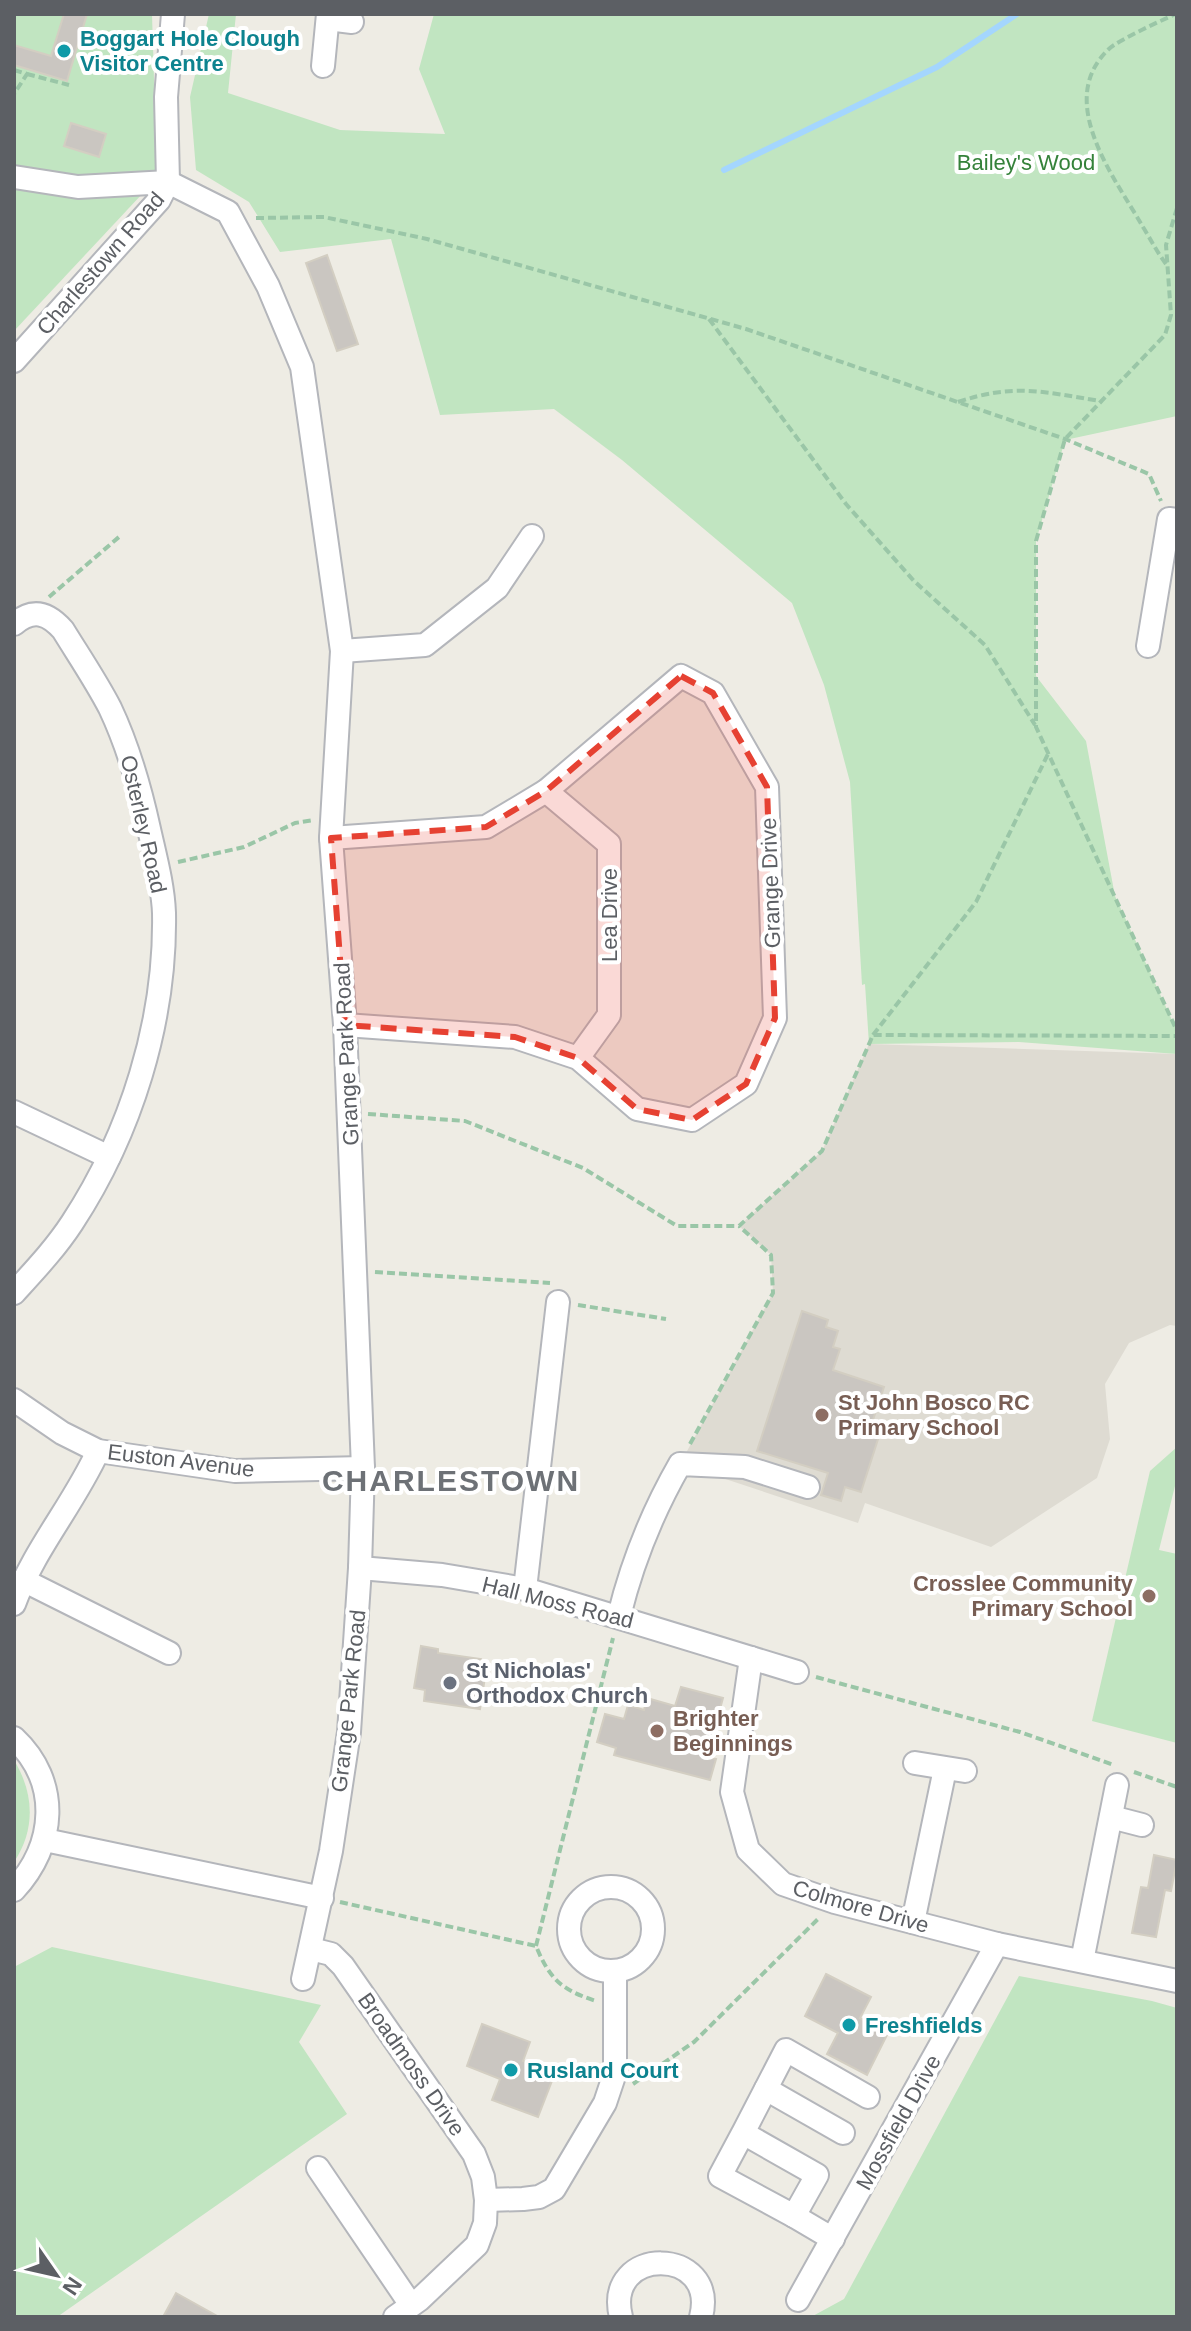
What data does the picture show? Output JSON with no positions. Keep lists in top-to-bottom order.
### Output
{
  "streets": {
    "street": [
      "Charlestown Road",
      "Osterley Road",
      "Grange Drive",
      "Lea Drive",
      "Grange Park Road",
      "Euston Avenue",
      "Hall Moss Road",
      "Colmore Drive",
      "Broadmoss Drive",
      "Mossfield Drive"
    ]
  },
  "crossings": [
    ["Grange Drive", "Lea Drive"],
    ["Grange Drive", "Grange Park Road"],
    ["Grange Park Road", "Euston Avenue"],
    ["Grange Park Road", "Hall Moss Road"],
    ["Grange Park Road", "Broadmoss Drive"],
    ["Hall Moss Road", "Colmore Drive"],
    ["Colmore Drive", "Mossfield Drive"]
  ],
  "districts": ["CHARLESTOWN"],
  "parks": ["Bailey's Wood"],
  "places": [
    "Boggart Hole Clough Visitor Centre",
    "St John Bosco RC Primary School",
    "Crosslee Community Primary School",
    "St Nicholas' Orthodox Church",
    "Brighter Beginnings",
    "Freshfields",
    "Rusland Court"
  ],
  "north": "bottom right"
}
